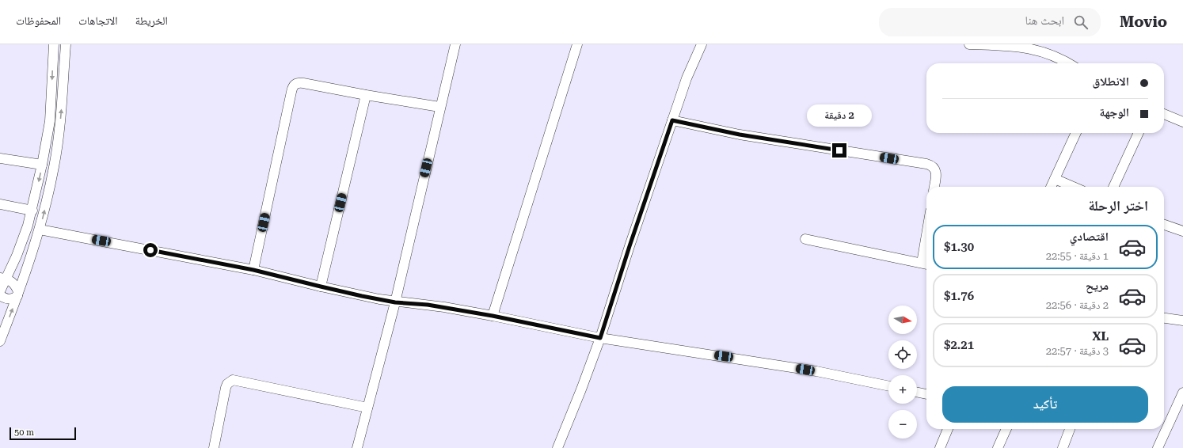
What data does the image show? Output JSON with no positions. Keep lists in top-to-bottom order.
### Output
{
  "scale_bar": "50 m",
  "north": "right",
  "page": {
    "header": "Movio",
    "search": "ابحث هنا",
    "nav": ["الخريطة", "الاتجاهات", "المحفوظات"],
    "banner": ["الانطلاق", "الوجهة"],
    "bubble": "2 دقيقة",
    "heading": "اختر الرحلة",
    "list": [
      {
        "name": "اقتصادي",
        "note": "1 دقيقة · 22:55",
        "value": "$1.30"
      },
      {
        "name": "مريح",
        "note": "2 دقيقة · 22:56",
        "value": "$1.76"
      },
      {
        "name": "XL",
        "note": "3 دقيقة · 22:57",
        "value": "$2.21"
      }
    ],
    "map_buttons": ["+", "−"],
    "buttons": "تأكيد",
    "scale": "50 m"
  }
}
